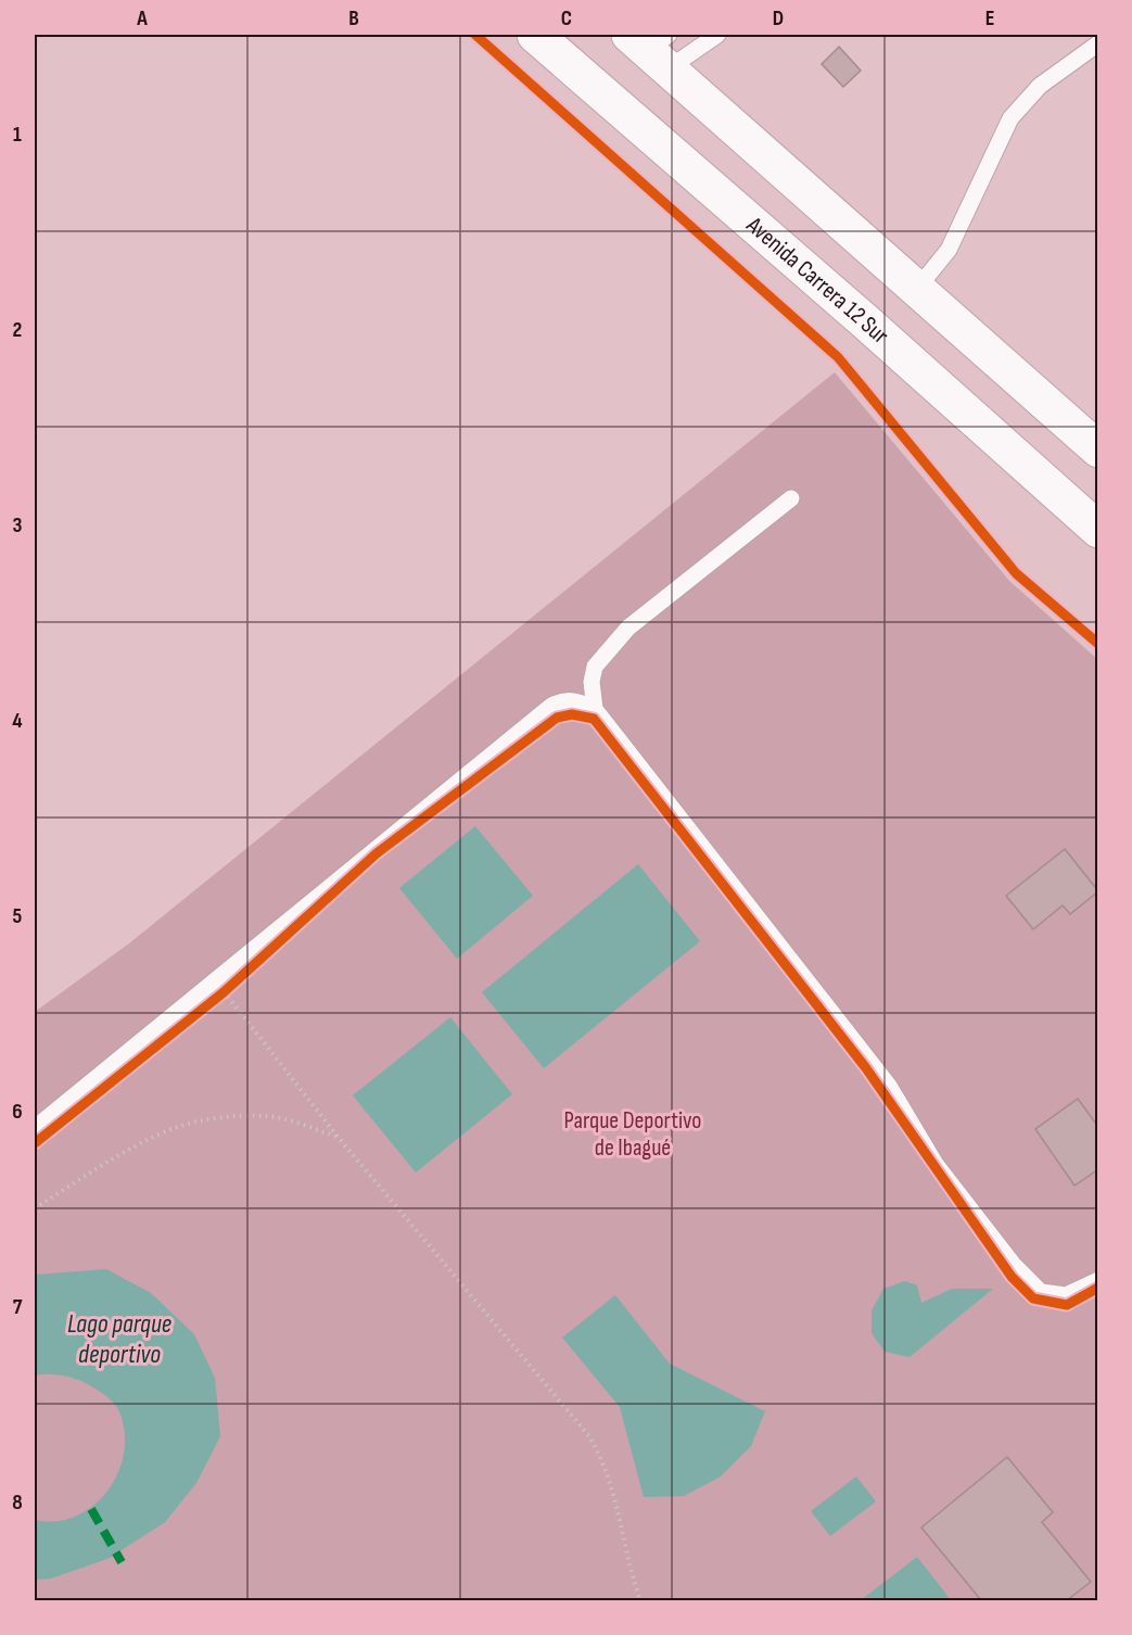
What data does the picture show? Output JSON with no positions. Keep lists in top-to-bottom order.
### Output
{
  "streets": {
    "street": ["Avenida Carrera 12 Sur"]
  },
  "water": ["Lago parque deportivo"],
  "parks": ["Parque Deportivo de Ibagué"],
  "grid": {
    "columns": [
      "A",
      "B",
      "C",
      "D",
      "E"
    ],
    "rows": [
      "1",
      "2",
      "3",
      "4",
      "5",
      "6",
      "7",
      "8"
    ]
  }
}
